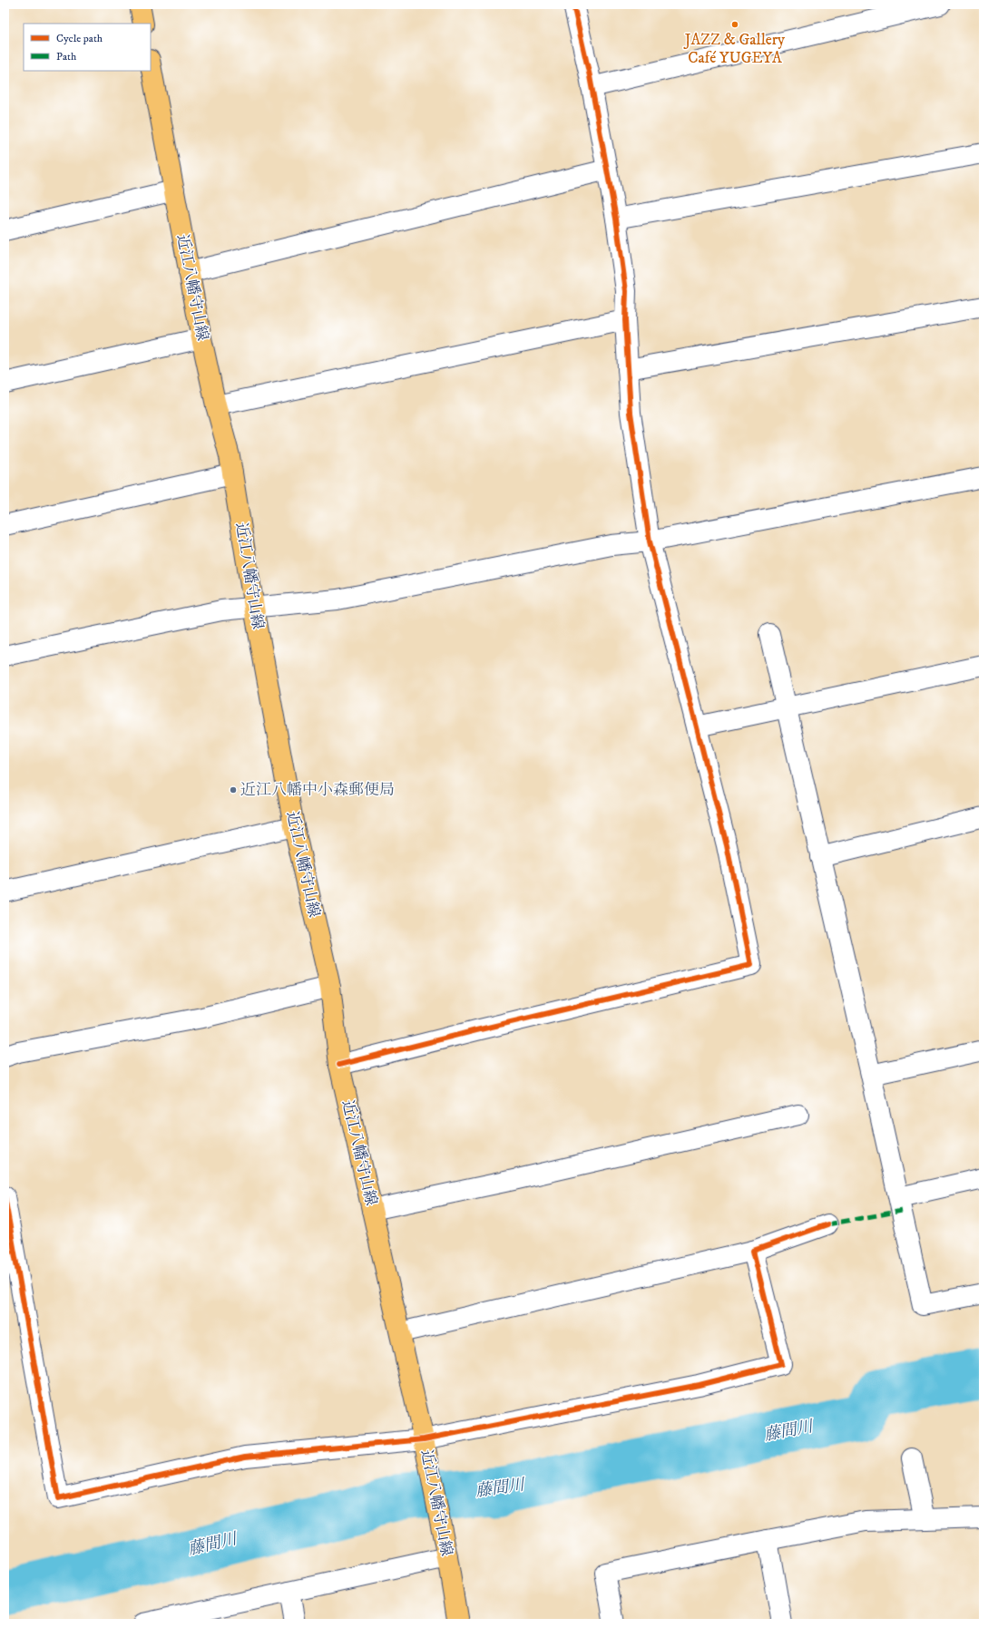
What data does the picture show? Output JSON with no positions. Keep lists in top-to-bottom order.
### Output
{
  "streets": {
    "main road": ["近江八幡守山線"]
  },
  "water": ["藤間川"],
  "places": ["JAZZ & Gallery Café YUGEYA", "近江八幡中小森郵便局"],
  "legend": ["Cycle path", "Path"]
}
